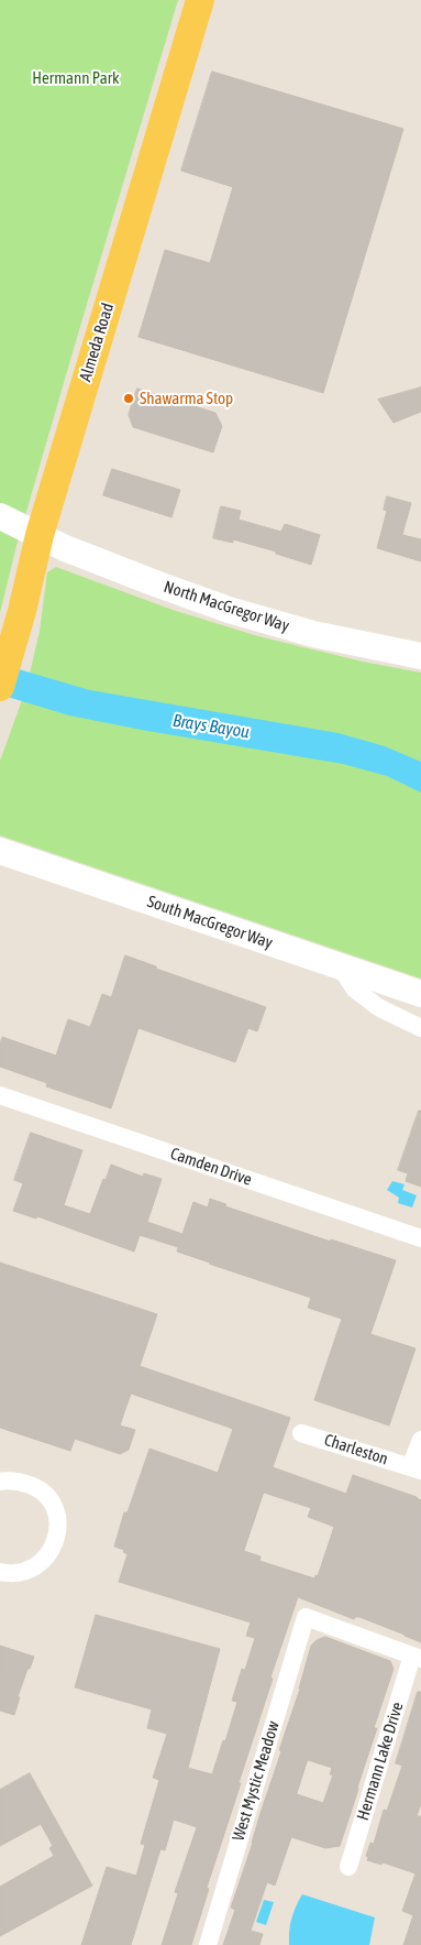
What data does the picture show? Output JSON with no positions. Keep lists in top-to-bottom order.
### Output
{
  "streets": {
    "main road": ["Almeda Road", "North MacGregor Way", "South MacGregor Way"],
    "street": [
      "Camden Drive",
      "Charleston",
      "Hermann Lake Drive",
      "West Mystic Meadow"
    ]
  },
  "crossings": [
    ["Almeda Road", "North MacGregor Way"],
    ["Hermann Lake Drive", "West Mystic Meadow"]
  ],
  "water": ["Brays Bayou"],
  "parks": ["Hermann Park"],
  "places": ["Shawarma Stop"]
}
